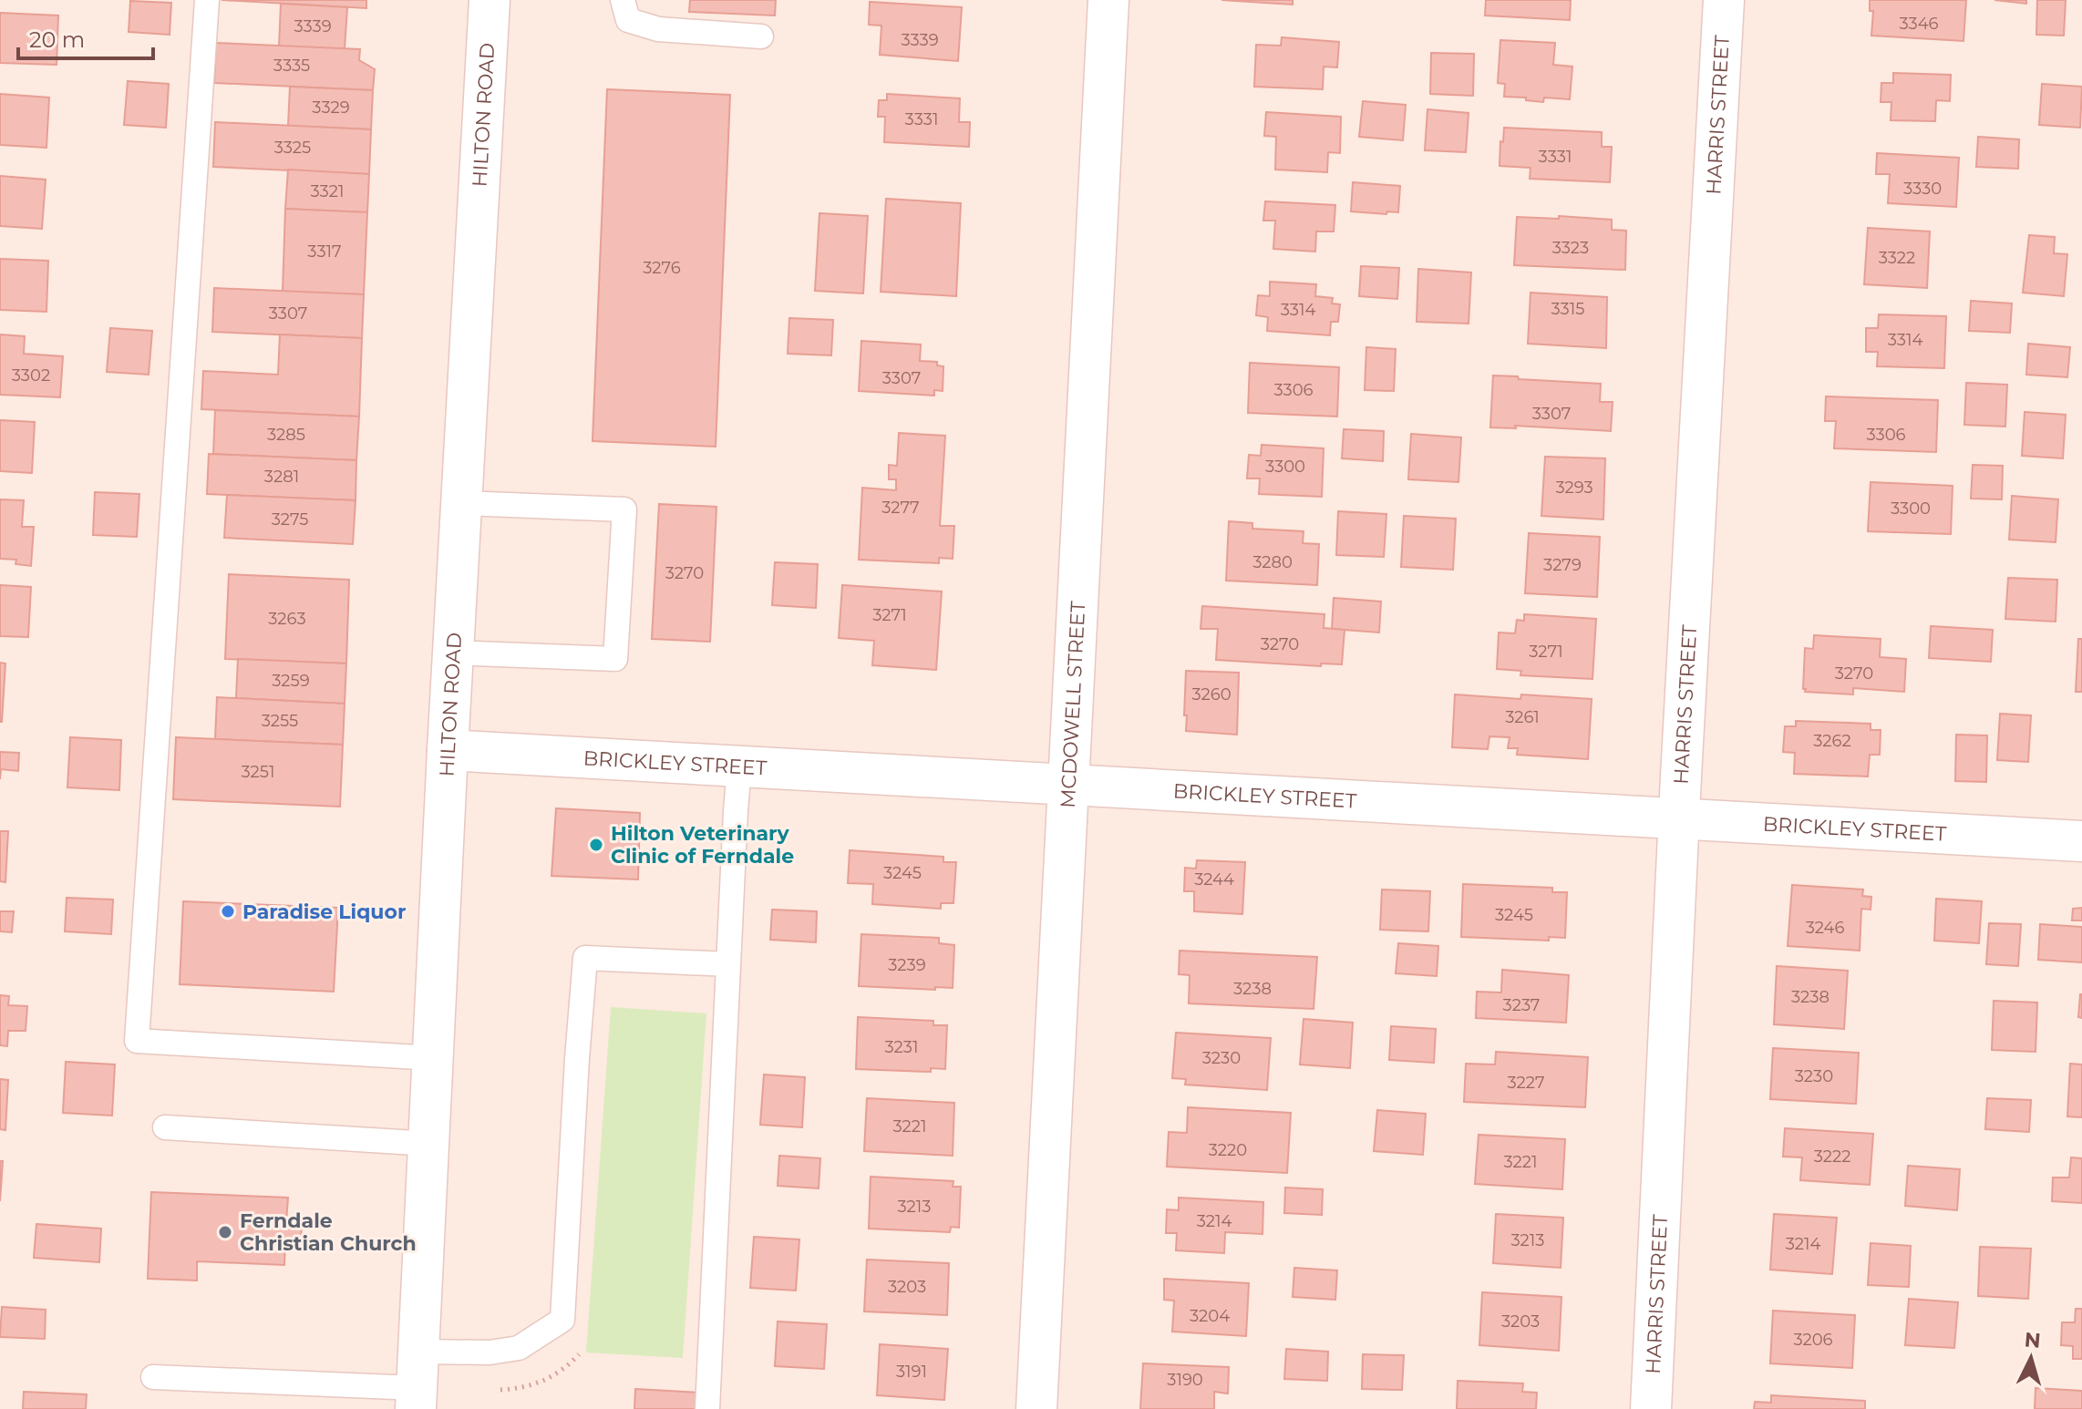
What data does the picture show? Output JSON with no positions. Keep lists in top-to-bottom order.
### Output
{
  "streets": {
    "street": [
      "HILTON ROAD",
      "HARRIS STREET",
      "MCDOWELL STREET",
      "BRICKLEY STREET"
    ]
  },
  "crossings": [
    ["HILTON ROAD", "BRICKLEY STREET"],
    ["HARRIS STREET", "BRICKLEY STREET"],
    ["MCDOWELL STREET", "BRICKLEY STREET"]
  ],
  "places": ["Hilton Veterinary Clinic of Ferndale", "Paradise Liquor", "Ferndale Christian Church"],
  "house_numbers": [
    "3346",
    "3339",
    "3339",
    "3335",
    "3329",
    "3331",
    "3325",
    "3331",
    "3330",
    "3321",
    "3323",
    "3317",
    "3322",
    "3276",
    "3315",
    "3314",
    "3307",
    "3314",
    "3302",
    "3307",
    "3306",
    "3307",
    "3285",
    "3306",
    "3300",
    "3281",
    "3293",
    "3277",
    "3300",
    "3275",
    "3280",
    "3279",
    "3270",
    "3271",
    "3263",
    "3270",
    "3271",
    "3270",
    "3259",
    "3260",
    "3261",
    "3255",
    "3262",
    "3251",
    "3245",
    "3244",
    "3245",
    "3246",
    "3239",
    "3238",
    "3238",
    "3237",
    "3231",
    "3230",
    "3230",
    "3227",
    "3221",
    "3220",
    "3222",
    "3221",
    "3213",
    "3214",
    "3213",
    "3214",
    "3203",
    "3204",
    "3203",
    "3206",
    "3191",
    "3190"
  ],
  "scale_bar": "20 m",
  "north": "top"
}
